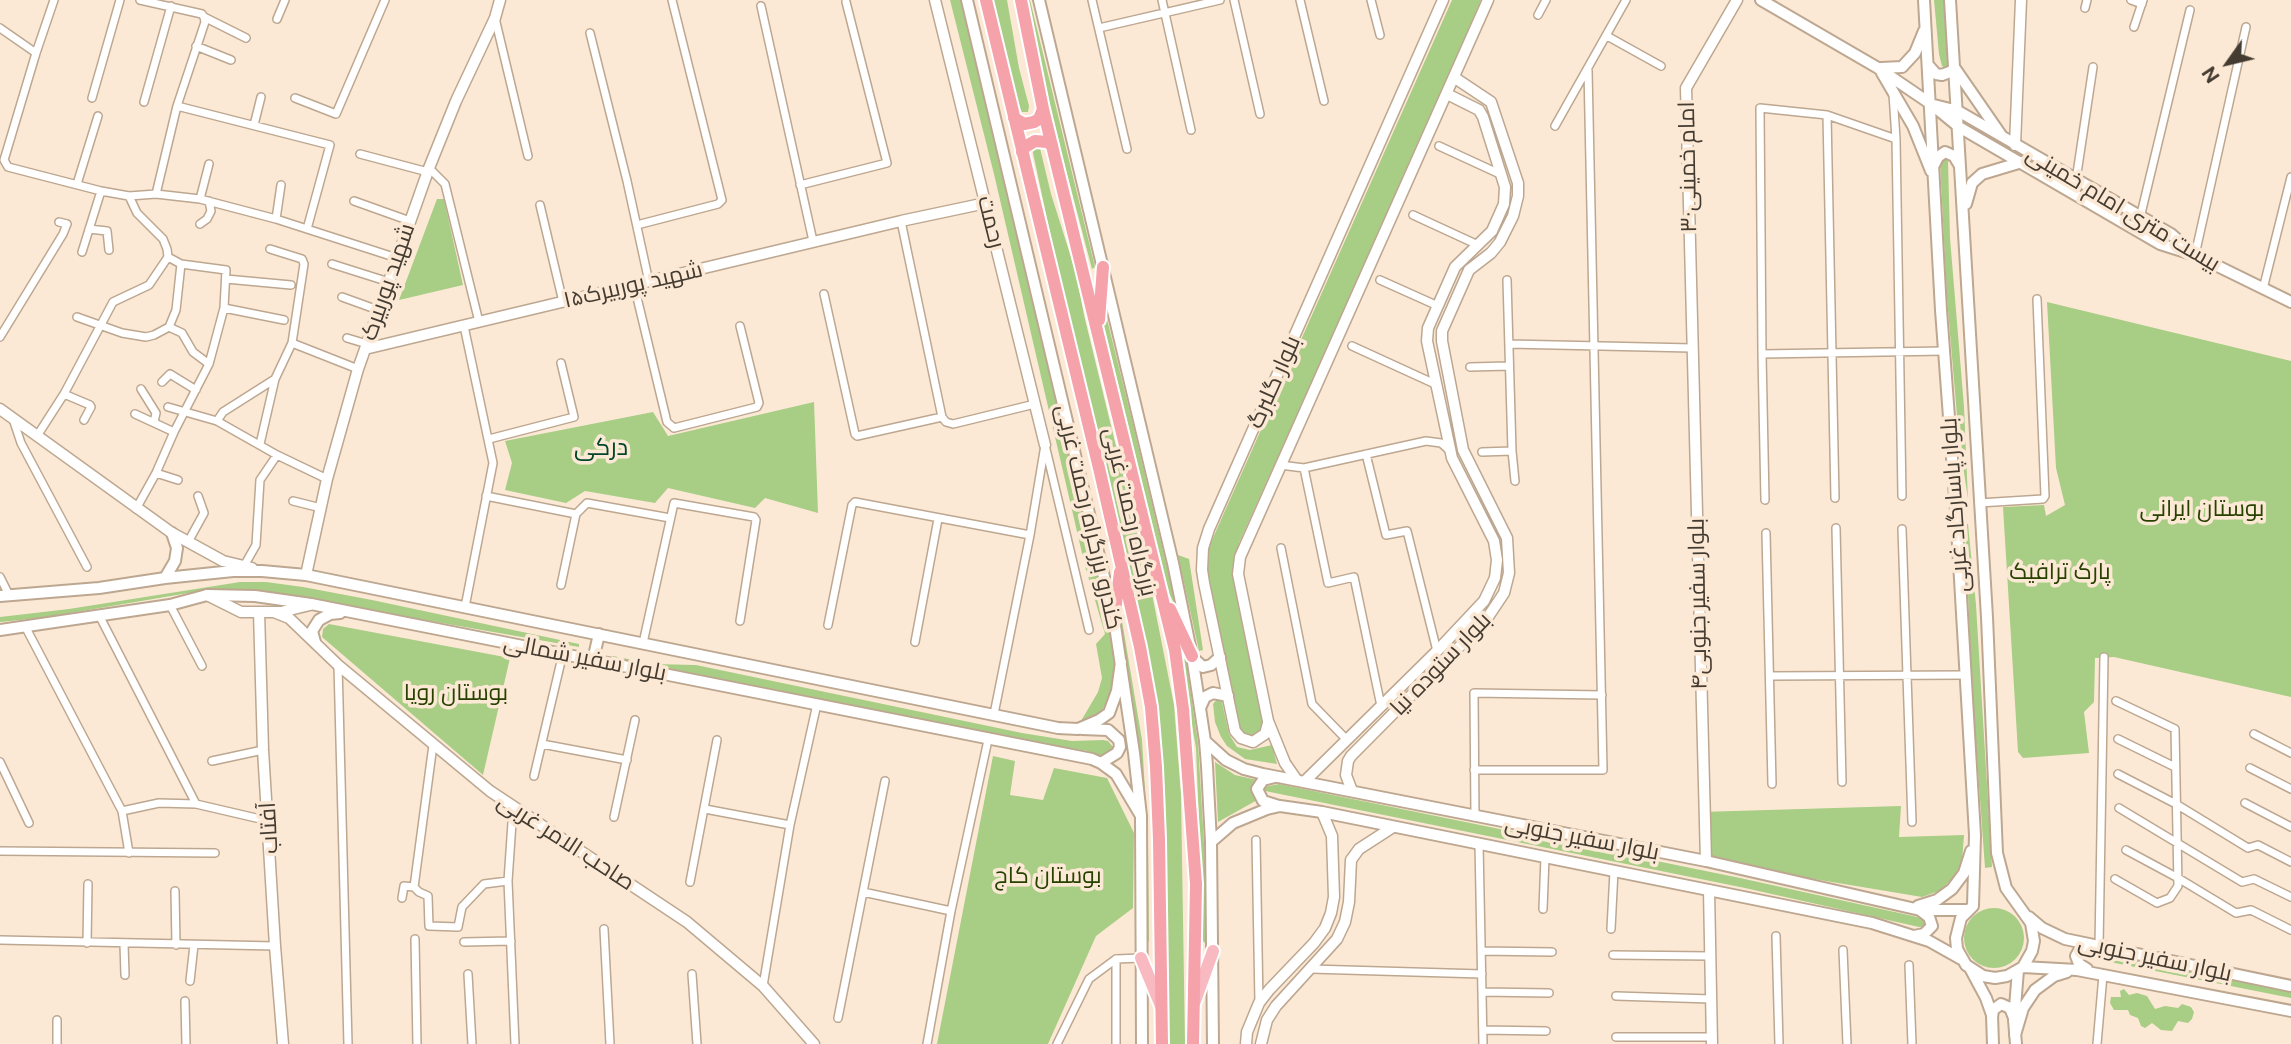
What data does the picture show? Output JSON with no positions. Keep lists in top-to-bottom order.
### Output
{
  "streets": {
    "highway": ["بزرگراه رحمت غربی"],
    "main road": [
      "بیست متری امام خمینی",
      "بلوار پاسارگاد غربی",
      "کندرو بزرگراه رحمت غربی",
      "بلوار سفیر شمالی",
      "بلوار سفیر جنوبی"
    ],
    "street": [
      "امام خمینی۳۰",
      "رحمت",
      "شهید پوربیرک",
      "شهید پوربیرک۱۵",
      "بلوار گلبرگ",
      "بلوار سفیر جنوبی۴",
      "بلوار ستوده نیا",
      "آفتاب",
      "صاحب الامر غربی"
    ]
  },
  "crossings": [
    ["امام خمینی۳۰", "بلوار سفیر جنوبی۴"],
    ["بیست متری امام خمینی", "بلوار پاسارگاد غربی"],
    ["رحمت", "شهید پوربیرک۱۵"],
    ["شهید پوربیرک", "شهید پوربیرک۱۵"],
    ["شهید پوربیرک", "بلوار سفیر شمالی"],
    ["بلوار گلبرگ", "بلوار ستوده نیا"],
    ["بلوار گلبرگ", "بلوار سفیر جنوبی"],
    ["بلوار پاسارگاد غربی", "بلوار سفیر جنوبی"],
    ["بلوار سفیر جنوبی۴", "بلوار سفیر جنوبی"],
    ["بلوار ستوده نیا", "بلوار سفیر جنوبی"]
  ],
  "districts": ["درکی"],
  "parks": [
    "بوستان ایرانی",
    "پارک ترافیک",
    "بوستان رویا",
    "بوستان کاج"
  ],
  "north": "bottom left"
}
